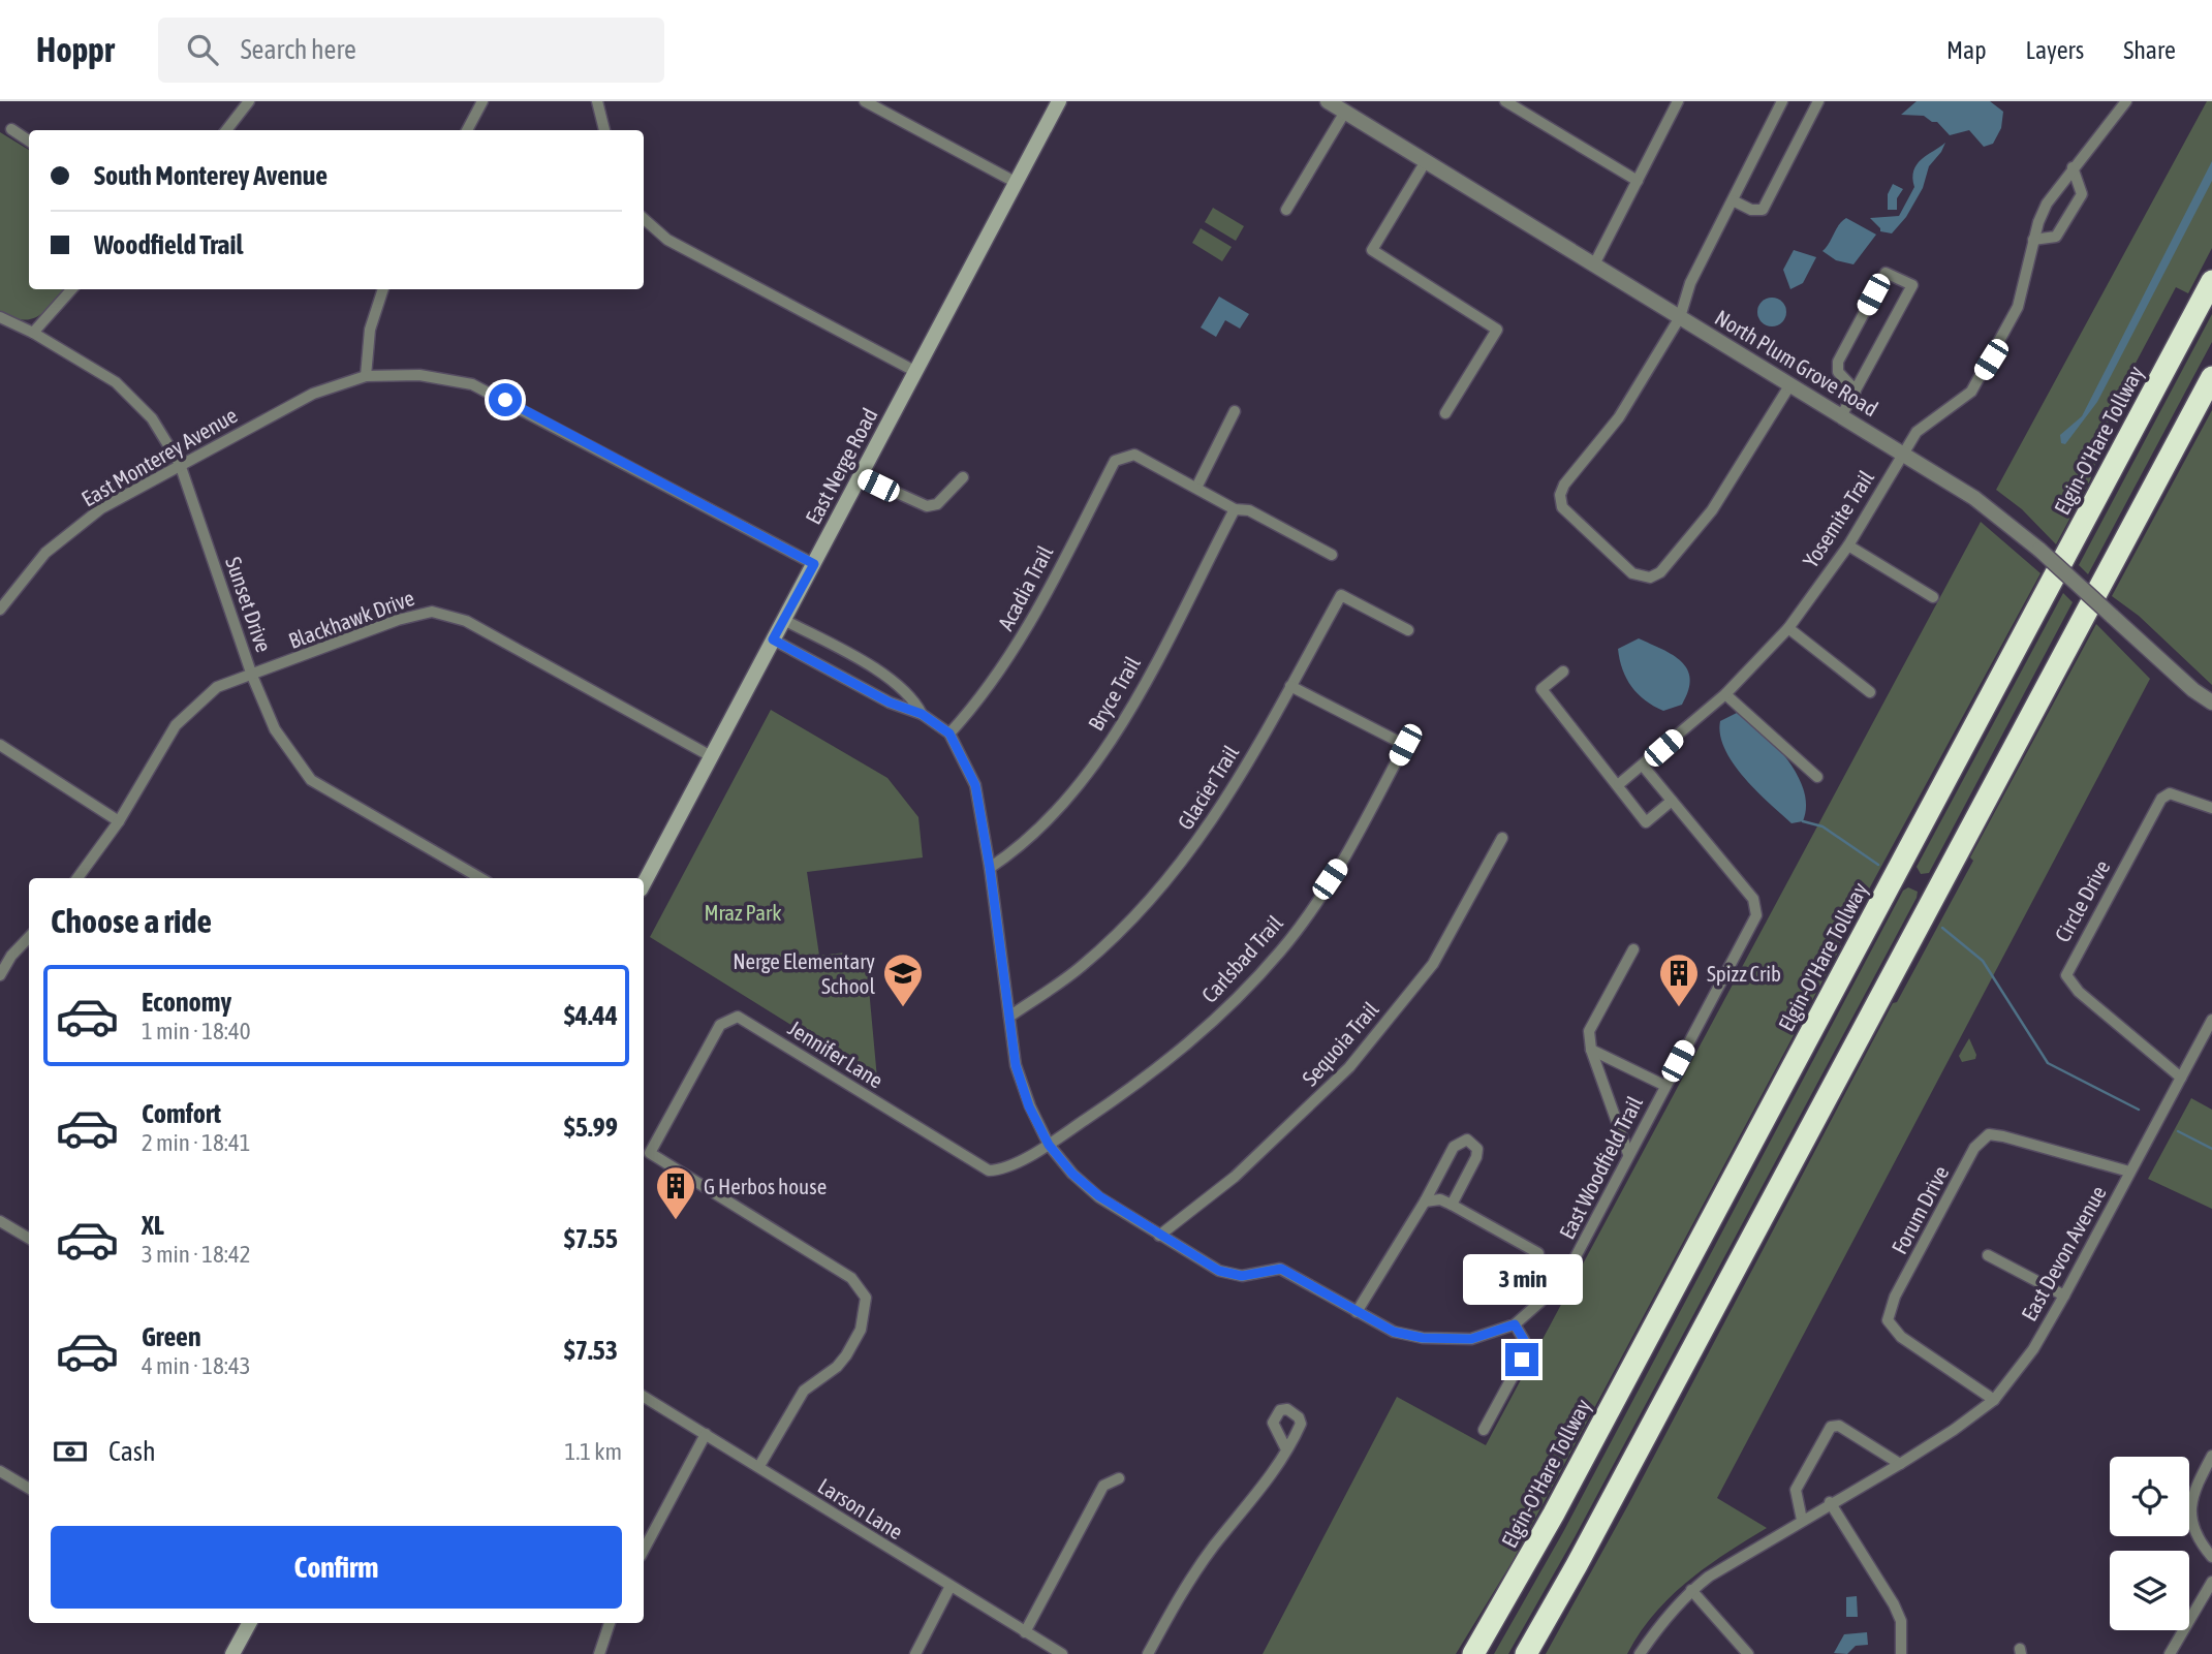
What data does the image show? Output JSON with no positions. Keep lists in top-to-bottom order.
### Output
{
  "streets": {
    "highway": ["Elgin-O'Hare Tollway"],
    "main road": ["East Nerge Road"],
    "street": [
      "North Plum Grove Road",
      "East Monterey Avenue",
      "Yosemite Trail",
      "Acadia Trail",
      "Sunset Drive",
      "Blackhawk Drive",
      "Bryce Trail",
      "Glacier Trail",
      "Circle Drive",
      "Carlsbad Trail",
      "Sequoia Trail",
      "Jennifer Lane",
      "East Woodfield Trail",
      "Forum Drive",
      "East Devon Avenue",
      "Larson Lane"
    ]
  },
  "crossings": [
    ["North Plum Grove Road", "Yosemite Trail"],
    ["East Monterey Avenue", "East Nerge Road"],
    ["East Monterey Avenue", "Sunset Drive"],
    ["East Nerge Road", "Blackhawk Drive"],
    ["Sunset Drive", "Blackhawk Drive"],
    ["Glacier Trail", "Carlsbad Trail"],
    ["Circle Drive", "East Devon Avenue"],
    ["Carlsbad Trail", "Jennifer Lane"],
    ["Jennifer Lane", "Larson Lane"],
    ["Forum Drive", "East Devon Avenue"]
  ],
  "parks": ["Mraz Park"],
  "places": {
    "school or university": ["Nerge Elementary School"],
    "building": ["Spizz Crib", "G Herbos house"]
  },
  "page": {
    "header": "Hoppr",
    "search": "Search here",
    "nav": ["Map", "Layers", "Share"],
    "banner": ["South Monterey Avenue", "Woodfield Trail"],
    "heading": "Choose a ride",
    "list": [
      {
        "name": "Economy",
        "note": "1 min · 18:40",
        "value": "$4.44"
      },
      {
        "name": "Comfort",
        "note": "2 min · 18:41",
        "value": "$5.99"
      },
      {
        "name": "XL",
        "note": "3 min · 18:42",
        "value": "$7.55"
      },
      {
        "name": "Green",
        "note": "4 min · 18:43",
        "value": "$7.53"
      }
    ],
    "bubble": "3 min",
    "pay": ["Cash", "1.1 km"],
    "buttons": "Confirm"
  }
}
